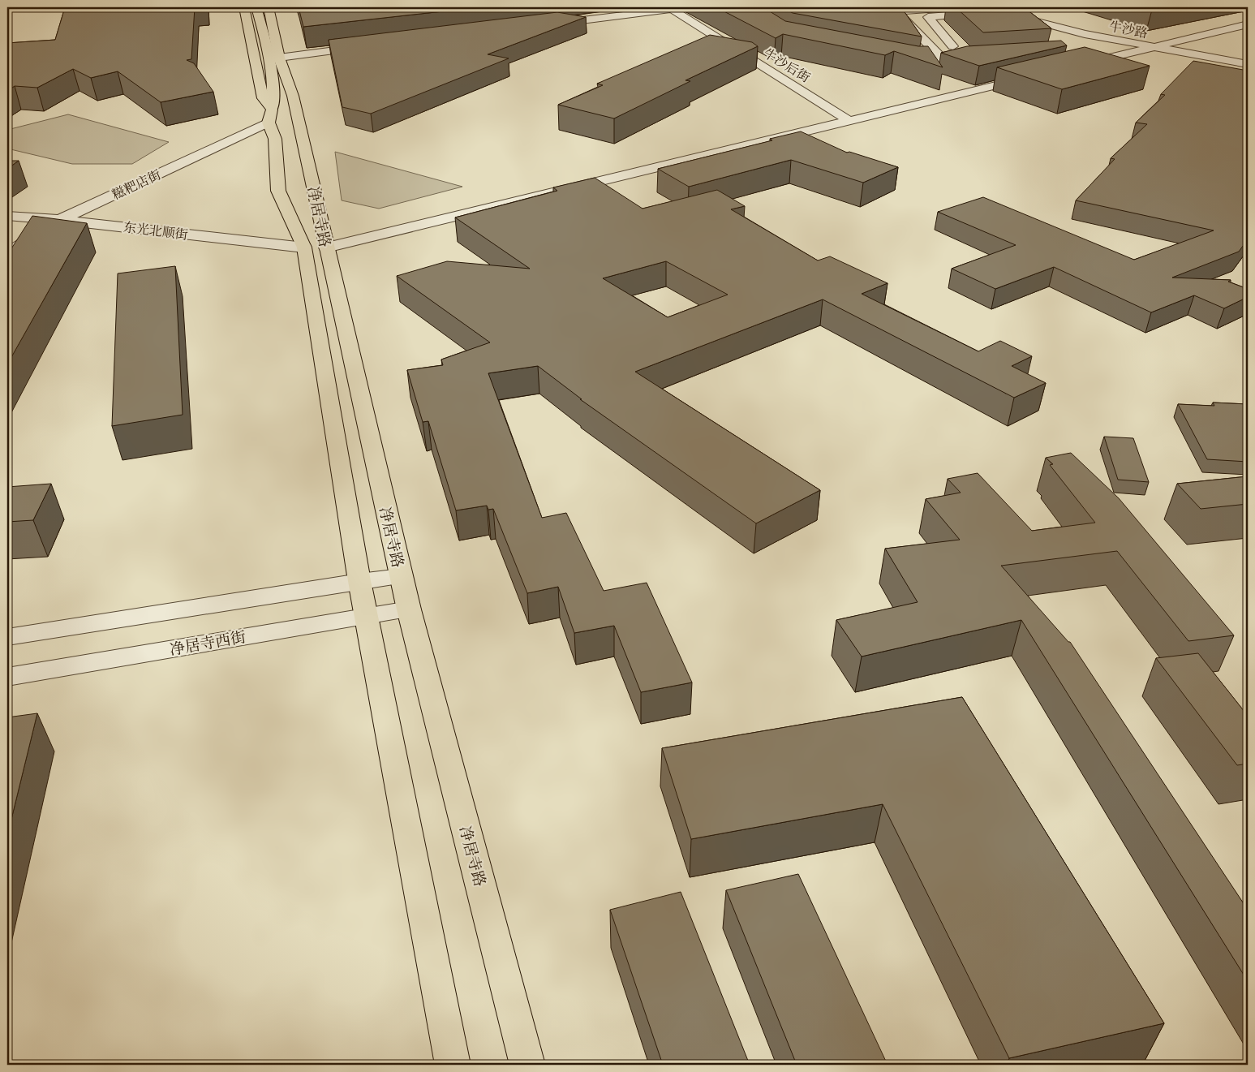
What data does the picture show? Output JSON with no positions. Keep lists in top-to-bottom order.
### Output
{
  "streets": {
    "main road": ["净居寺路"],
    "street": [
      "牛沙路",
      "牛沙后街",
      "糍粑店街",
      "东光北顺街",
      "净居寺西街"
    ]
  },
  "crossings": [
    ["糍粑店街", "净居寺路"],
    ["糍粑店街", "东光北顺街"],
    ["净居寺路", "东光北顺街"],
    ["净居寺路", "净居寺西街"]
  ]
}
